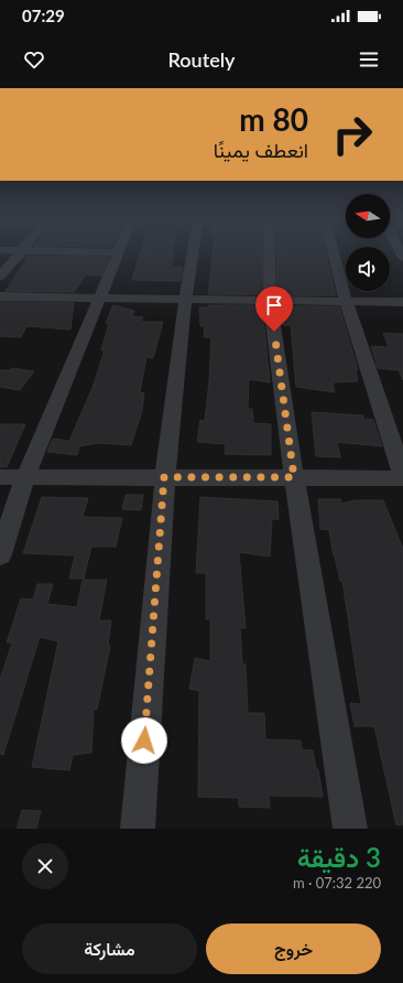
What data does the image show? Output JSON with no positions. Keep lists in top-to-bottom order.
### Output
{
  "north": "left",
  "page": {
    "status": "07:29",
    "header": "Routely",
    "turn": ["80 m", "انعطف يمينًا"],
    "heading": ["3 دقيقة", "220 m · 07:32"],
    "buttons": ["خروج", "مشاركة"]
  }
}
